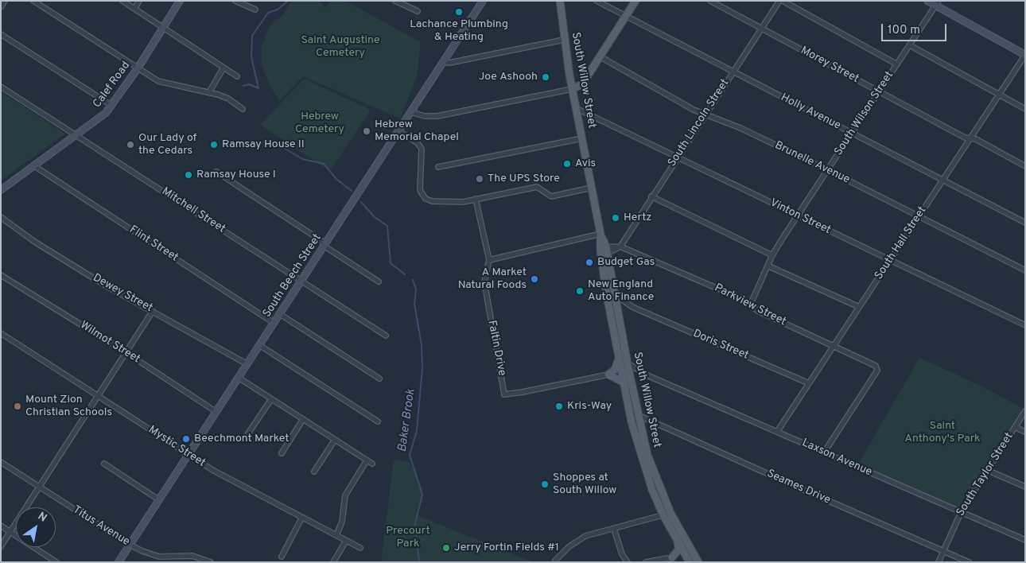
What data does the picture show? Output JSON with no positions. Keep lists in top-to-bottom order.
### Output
{
  "streets": {
    "main road": ["South Willow Street"],
    "street": [
      "Morey Street",
      "Calef Road",
      "Holly Avenue",
      "South Wilson Street",
      "South Lincoln Street",
      "Brunelle Avenue",
      "Mitchell Street",
      "Vinton Street",
      "South Hall Street",
      "Flint Street",
      "South Beech Street",
      "Dewey Street",
      "Parkview Street",
      "Wilmot Street",
      "Doris Street",
      "Faltin Drive",
      "Mystic Street",
      "Laxson Avenue",
      "South Taylor Street",
      "Seames Drive",
      "Titus Avenue"
    ]
  },
  "crossings": [
    ["Morey Street", "South Wilson Street"],
    ["Morey Street", "South Lincoln Street"],
    ["Morey Street", "South Hall Street"],
    ["South Willow Street", "South Lincoln Street"],
    ["South Willow Street", "Vinton Street"],
    ["South Willow Street", "Doris Street"],
    ["South Willow Street", "Laxson Avenue"],
    ["South Willow Street", "Seames Drive"],
    ["Calef Road", "Mitchell Street"],
    ["Calef Road", "Flint Street"],
    ["Holly Avenue", "South Wilson Street"],
    ["Holly Avenue", "South Lincoln Street"],
    ["Holly Avenue", "South Hall Street"],
    ["South Wilson Street", "Brunelle Avenue"],
    ["South Wilson Street", "Vinton Street"],
    ["South Wilson Street", "Parkview Street"],
    ["South Lincoln Street", "Brunelle Avenue"],
    ["South Lincoln Street", "Vinton Street"],
    ["South Lincoln Street", "Parkview Street"],
    ["Brunelle Avenue", "South Hall Street"],
    ["Mitchell Street", "South Beech Street"],
    ["Vinton Street", "South Hall Street"],
    ["South Hall Street", "Parkview Street"],
    ["South Hall Street", "Doris Street"],
    ["South Hall Street", "Laxson Avenue"],
    ["Flint Street", "South Beech Street"],
    ["South Beech Street", "Dewey Street"],
    ["South Beech Street", "Wilmot Street"],
    ["South Beech Street", "Mystic Street"],
    ["South Beech Street", "Titus Avenue"],
    ["Parkview Street", "Laxson Avenue"],
    ["Laxson Avenue", "South Taylor Street"],
    ["South Taylor Street", "Seames Drive"]
  ],
  "water": ["Baker Brook"],
  "parks": [
    "Saint Augustine Cemetery",
    "Hebrew Cemetery",
    "Saint Anthony's Park",
    "Precourt Park"
  ],
  "places": [
    "Lachance Plumbing & Heating",
    "Joe Ashooh",
    "Hebrew Memorial Chapel",
    "Our Lady of the Cedars",
    "Ramsay House II",
    "Avis",
    "Ramsay House I",
    "The UPS Store",
    "Hertz",
    "Budget Gas",
    "A Market Natural Foods",
    "New England Auto Finance",
    "Mount Zion Christian Schools",
    "Kris-Way",
    "Beechmont Market",
    "Shoppes at South Willow",
    "Jerry Fortin Fields #1"
  ],
  "scale_bar": "100 m",
  "north": "top right"
}
